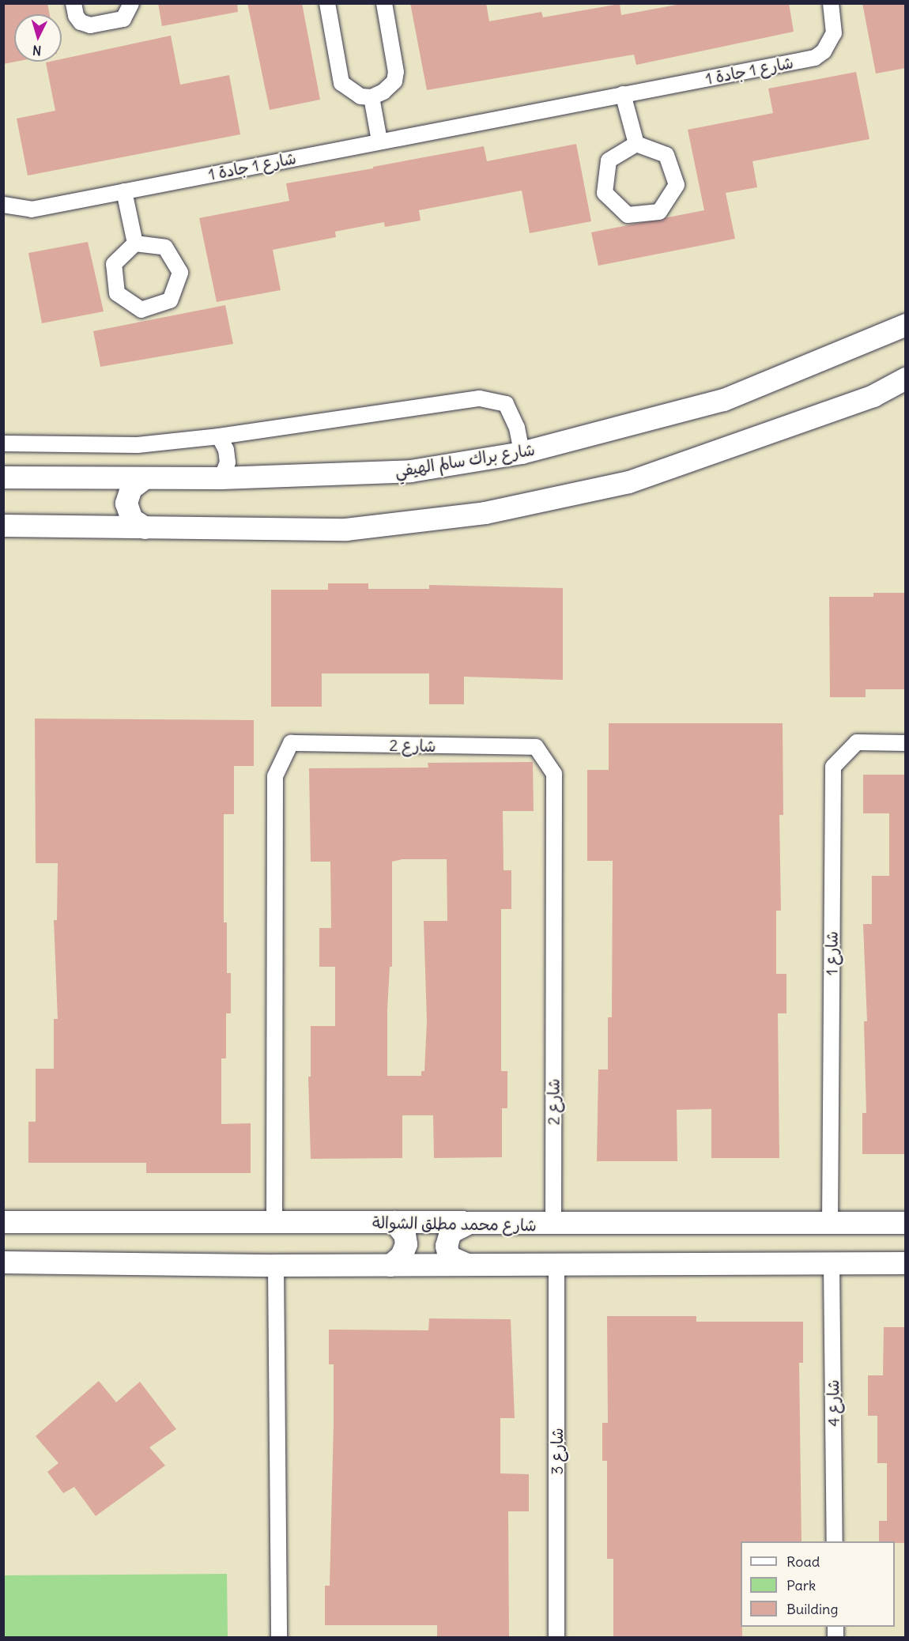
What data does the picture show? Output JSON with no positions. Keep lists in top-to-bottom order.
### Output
{
  "streets": {
    "street": [
      "شارع 1 جادة 1",
      "شارع براك سالم الهيفي",
      "شارع 2",
      "شارع 1",
      "شارع محمد مطلق الشوالة",
      "شارع 4",
      "شارع 3"
    ]
  },
  "crossings": [
    ["شارع 2", "شارع محمد مطلق الشوالة"],
    ["شارع 1", "شارع محمد مطلق الشوالة"]
  ],
  "legend": ["Road", "Park", "Building"],
  "north": "bottom"
}
